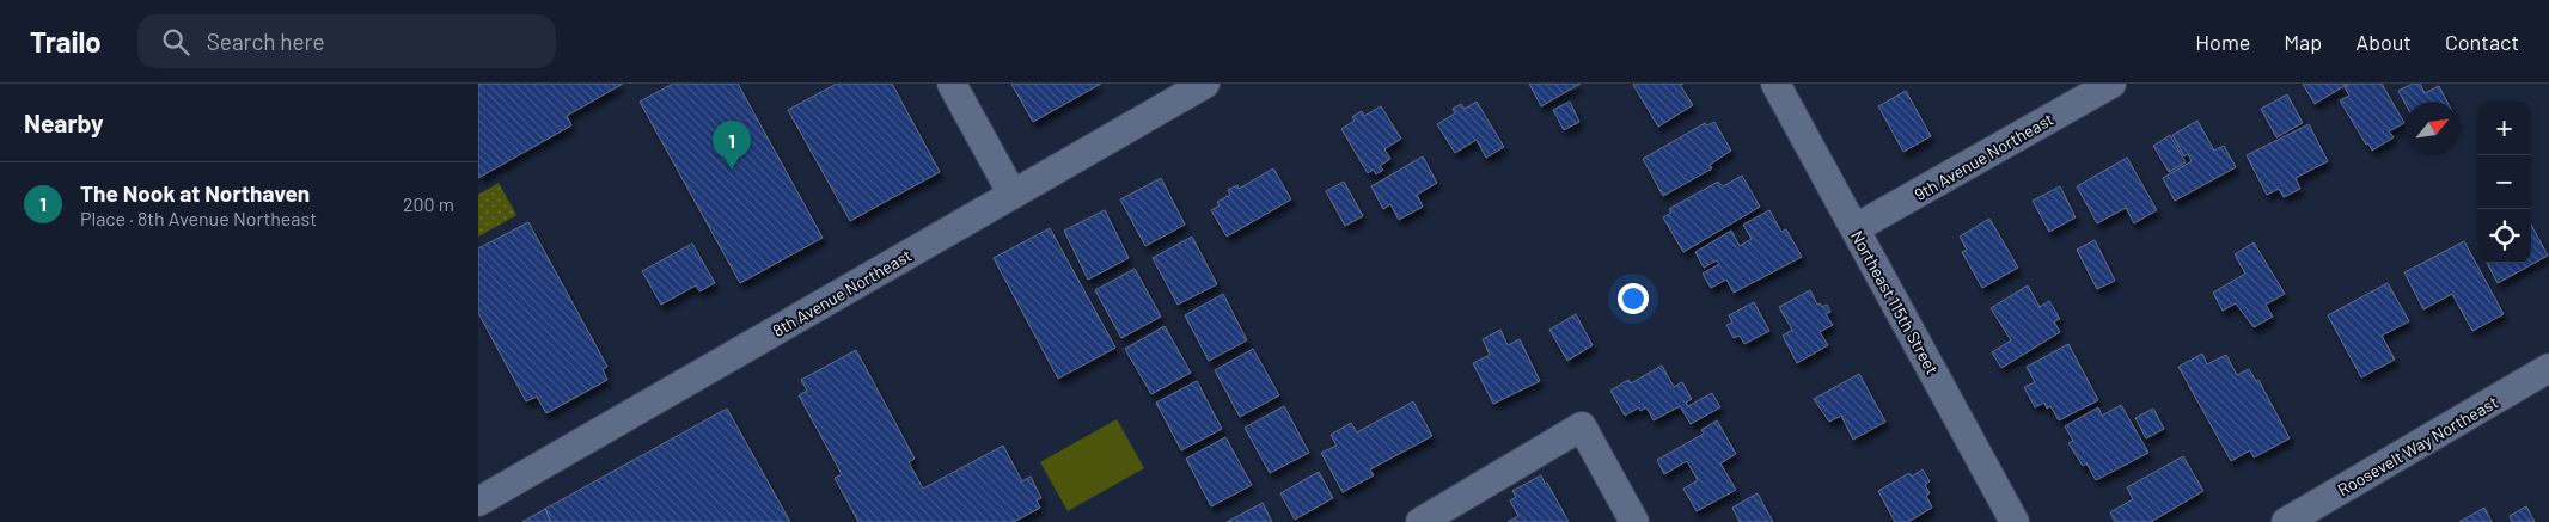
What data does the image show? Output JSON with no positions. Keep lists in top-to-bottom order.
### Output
{
  "streets": {
    "street": [
      "9th Avenue Northeast",
      "8th Avenue Northeast",
      "Northeast 115th Street",
      "Roosevelt Way Northeast"
    ]
  },
  "crossings": [
    ["9th Avenue Northeast", "Northeast 115th Street"]
  ],
  "north": "top right",
  "page": {
    "header": "Trailo",
    "search": "Search here",
    "nav": [
      "Home",
      "Map",
      "About",
      "Contact"
    ],
    "heading": "Nearby",
    "map_buttons": ["+", "−"],
    "pins": "1",
    "list": [
      {
        "mark": "1",
        "name": "The Nook at Northaven",
        "note": "Place · 8th Avenue Northeast",
        "value": "200 m"
      }
    ]
  }
}
